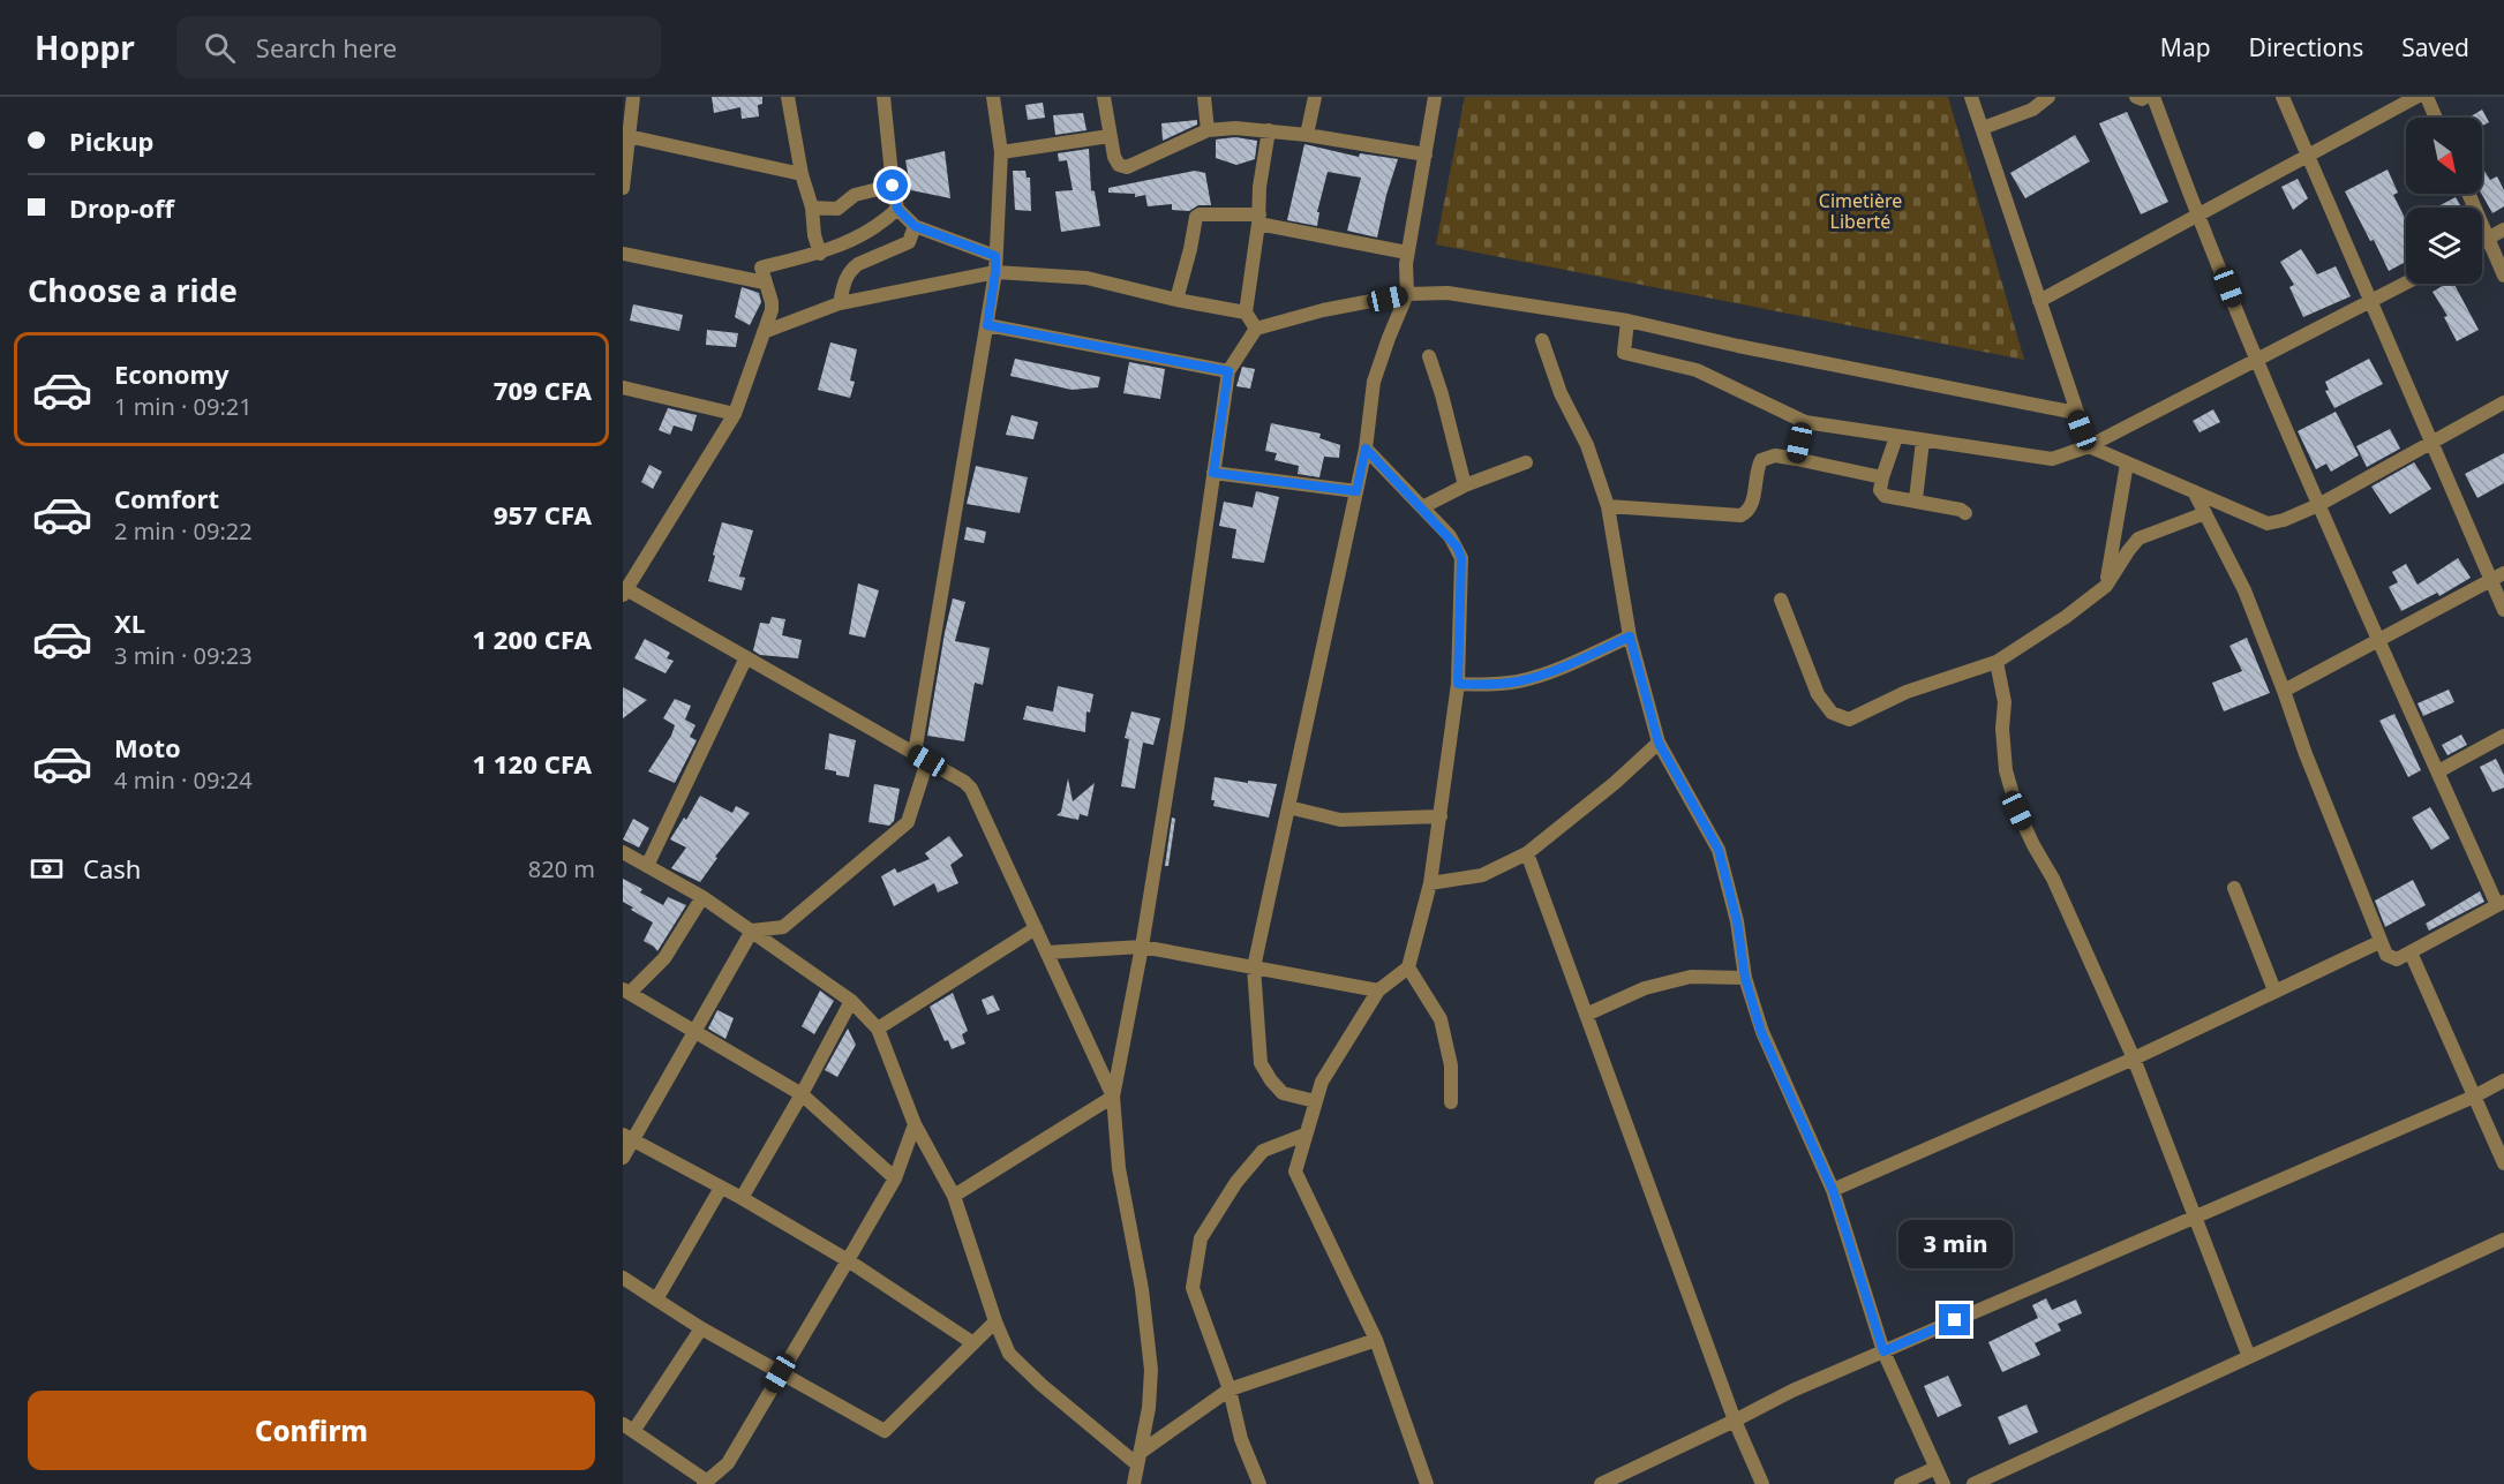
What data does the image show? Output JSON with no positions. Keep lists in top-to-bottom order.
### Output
{
  "parks": ["Cimetière Liberté"],
  "north": "bottom right",
  "page": {
    "header": "Hoppr",
    "search": "Search here",
    "nav": ["Map", "Directions", "Saved"],
    "banner": ["Pickup", "Drop-off"],
    "heading": "Choose a ride",
    "list": [
      {
        "name": "Economy",
        "note": "1 min · 09:21",
        "value": "709 CFA"
      },
      {
        "name": "Comfort",
        "note": "2 min · 09:22",
        "value": "957 CFA"
      },
      {
        "name": "XL",
        "note": "3 min · 09:23",
        "value": "1 200 CFA"
      },
      {
        "name": "Moto",
        "note": "4 min · 09:24",
        "value": "1 120 CFA"
      }
    ],
    "pay": ["Cash", "820 m"],
    "bubble": "3 min",
    "buttons": "Confirm"
  }
}
